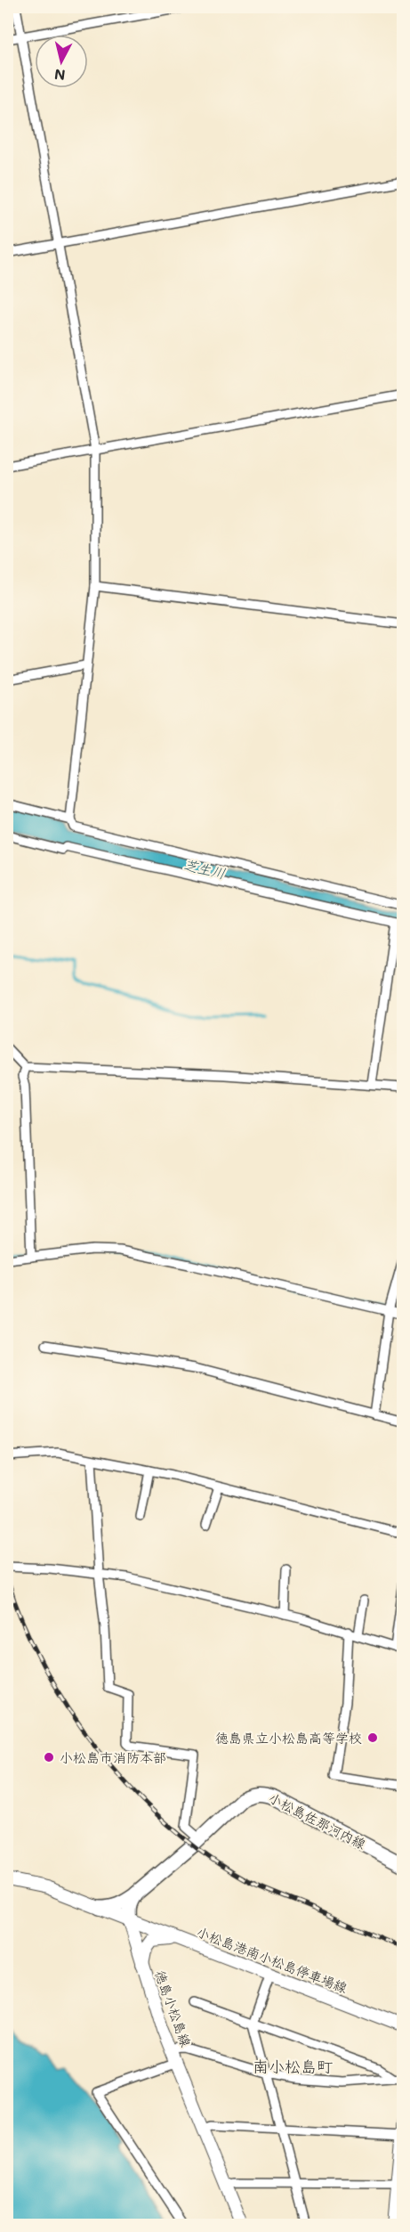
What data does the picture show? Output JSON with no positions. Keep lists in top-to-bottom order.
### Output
{
  "streets": {
    "main road": ["小松島佐那河内線", "小松島港南小松島停車場線", "徳島小松島線"]
  },
  "crossings": [
    ["小松島港南小松島停車場線", "徳島小松島線"]
  ],
  "districts": ["南小松島町"],
  "water": ["芝生川"],
  "places": ["徳島県立小松島高等学校", "小松島市消防本部"],
  "north": "bottom"
}
